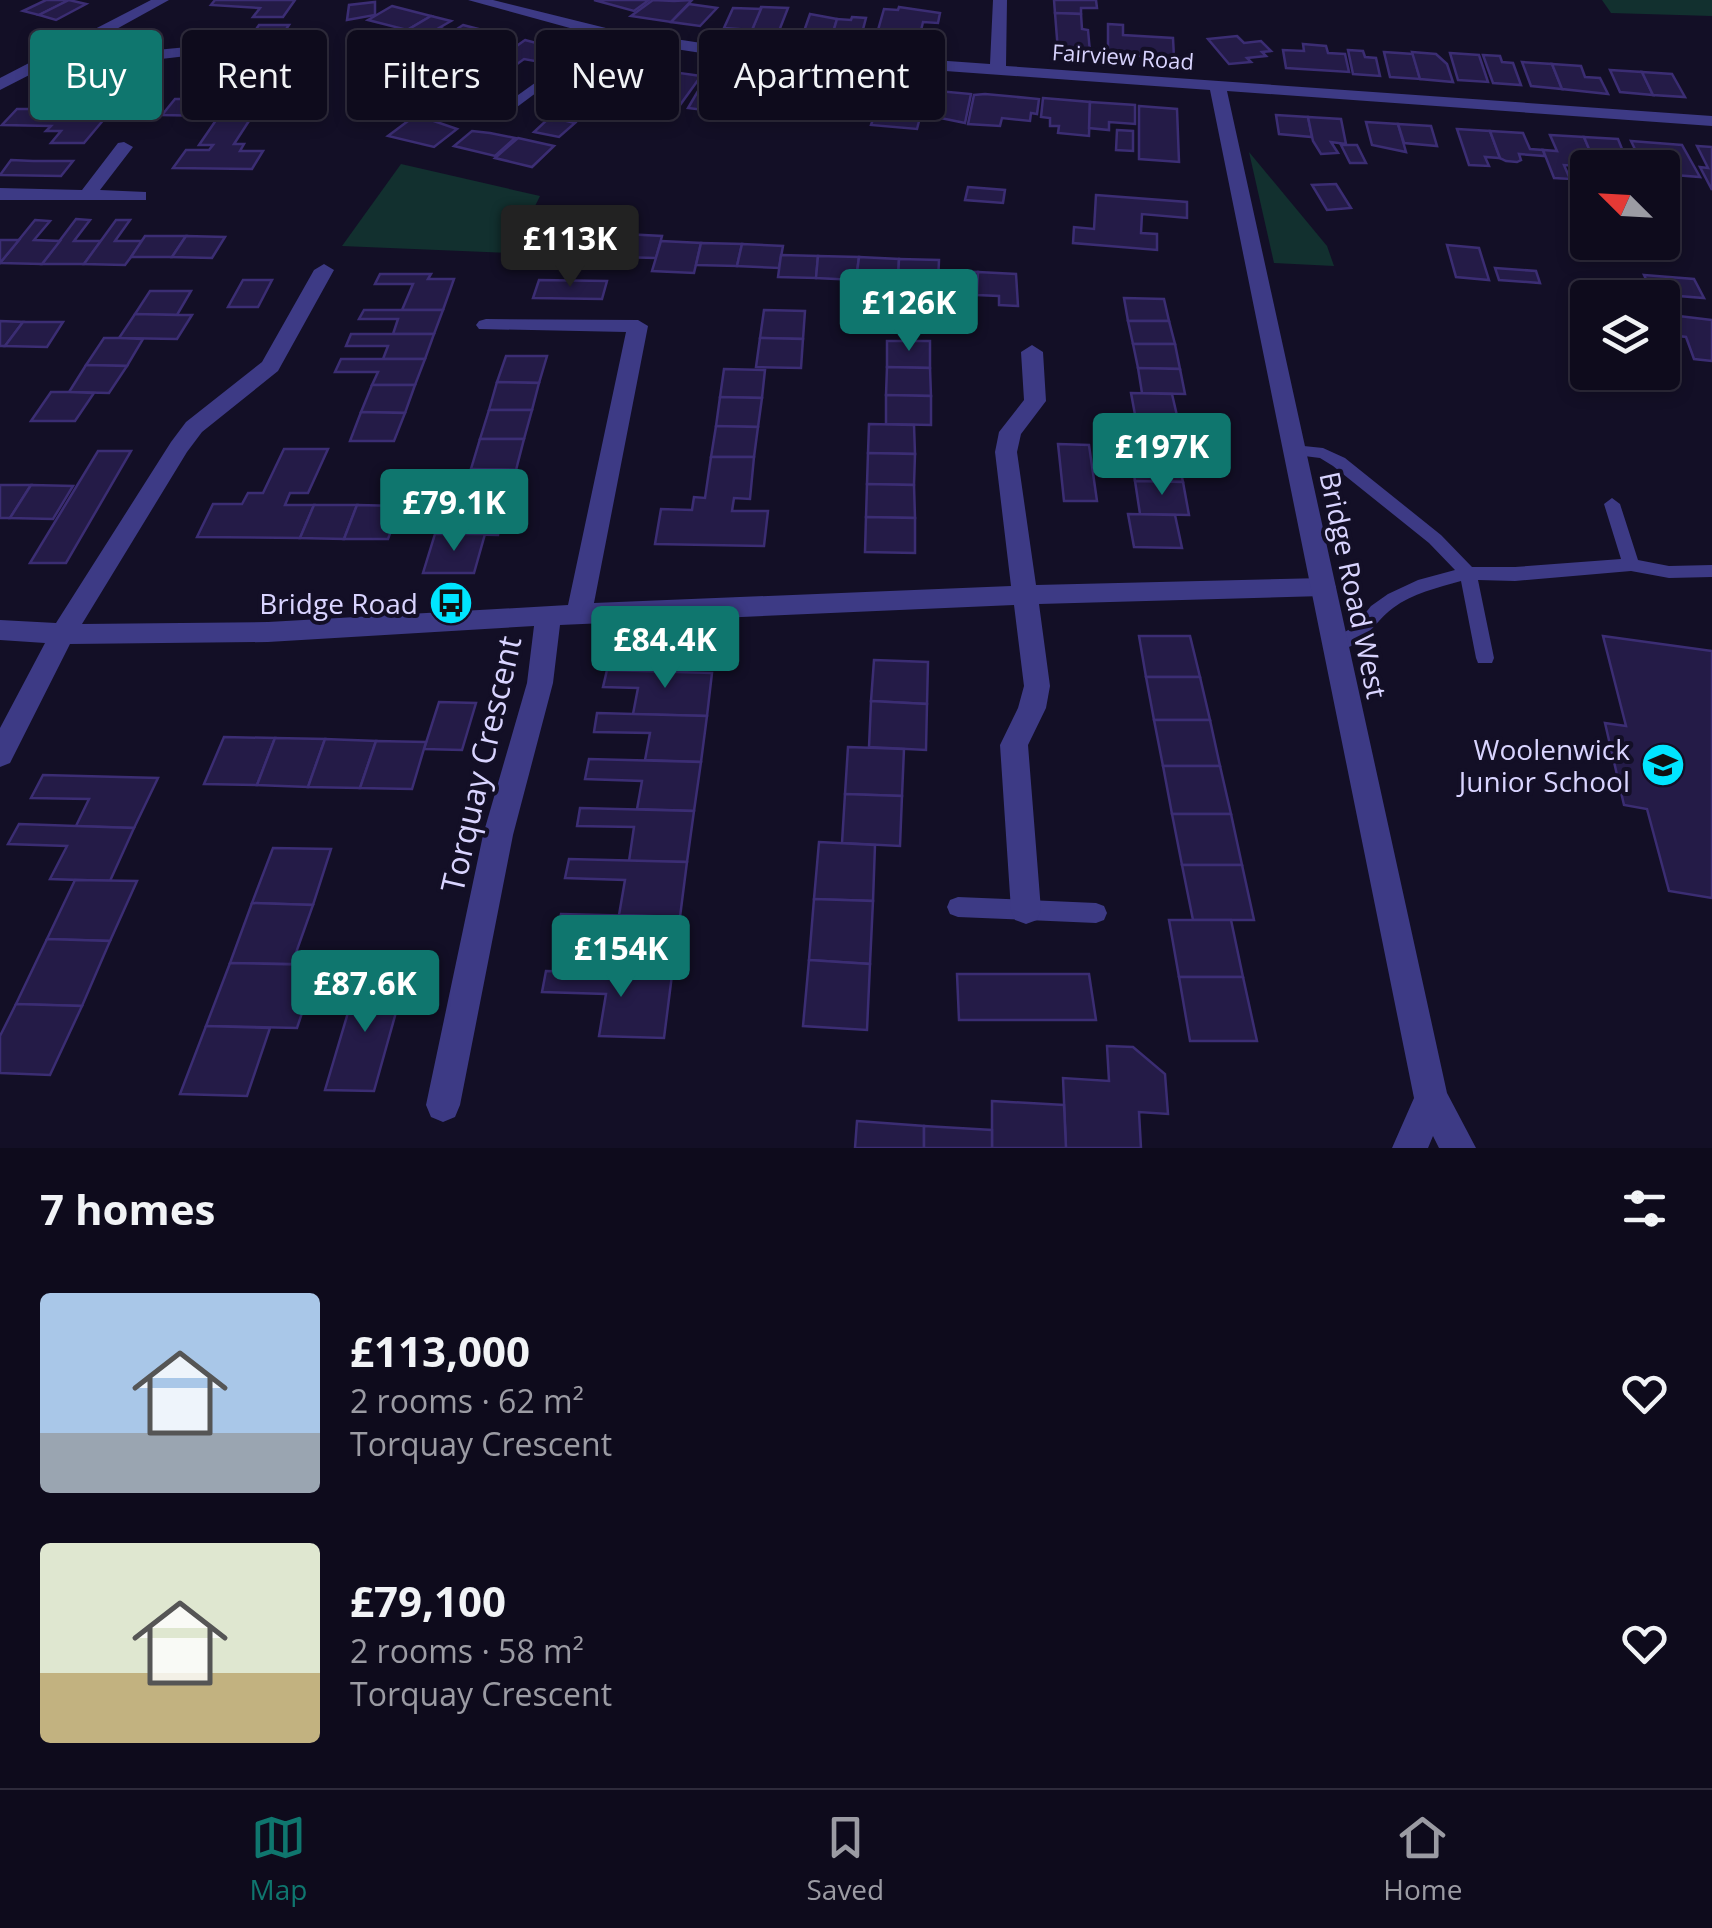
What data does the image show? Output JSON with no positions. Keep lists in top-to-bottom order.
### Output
{
  "streets": {
    "street": ["Fairview Road", "Bridge Road West", "Torquay Crescent"]
  },
  "crossings": [
    ["Fairview Road", "Bridge Road West"],
    ["Bridge Road West", "Torquay Crescent"]
  ],
  "places": {
    "bus stop": ["Bridge Road"],
    "school or university": ["Woolenwick Junior School"]
  },
  "north": "top left",
  "page": {
    "chip": [
      "Buy",
      "Rent",
      "Filters",
      "New",
      "Apartment"
    ],
    "price": [
      "£113K",
      "£126K",
      "£197K",
      "£79.1K",
      "£84.4K",
      "£154K",
      "£87.6K"
    ],
    "heading": "7 homes",
    "list": [
      {
        "name": "£113,000",
        "note": "2 rooms · 62 m² · Torquay Crescent"
      },
      {
        "name": "£79,100",
        "note": "2 rooms · 58 m² · Torquay Crescent"
      }
    ],
    "tabs": ["Map", "Saved", "Home"]
  }
}
